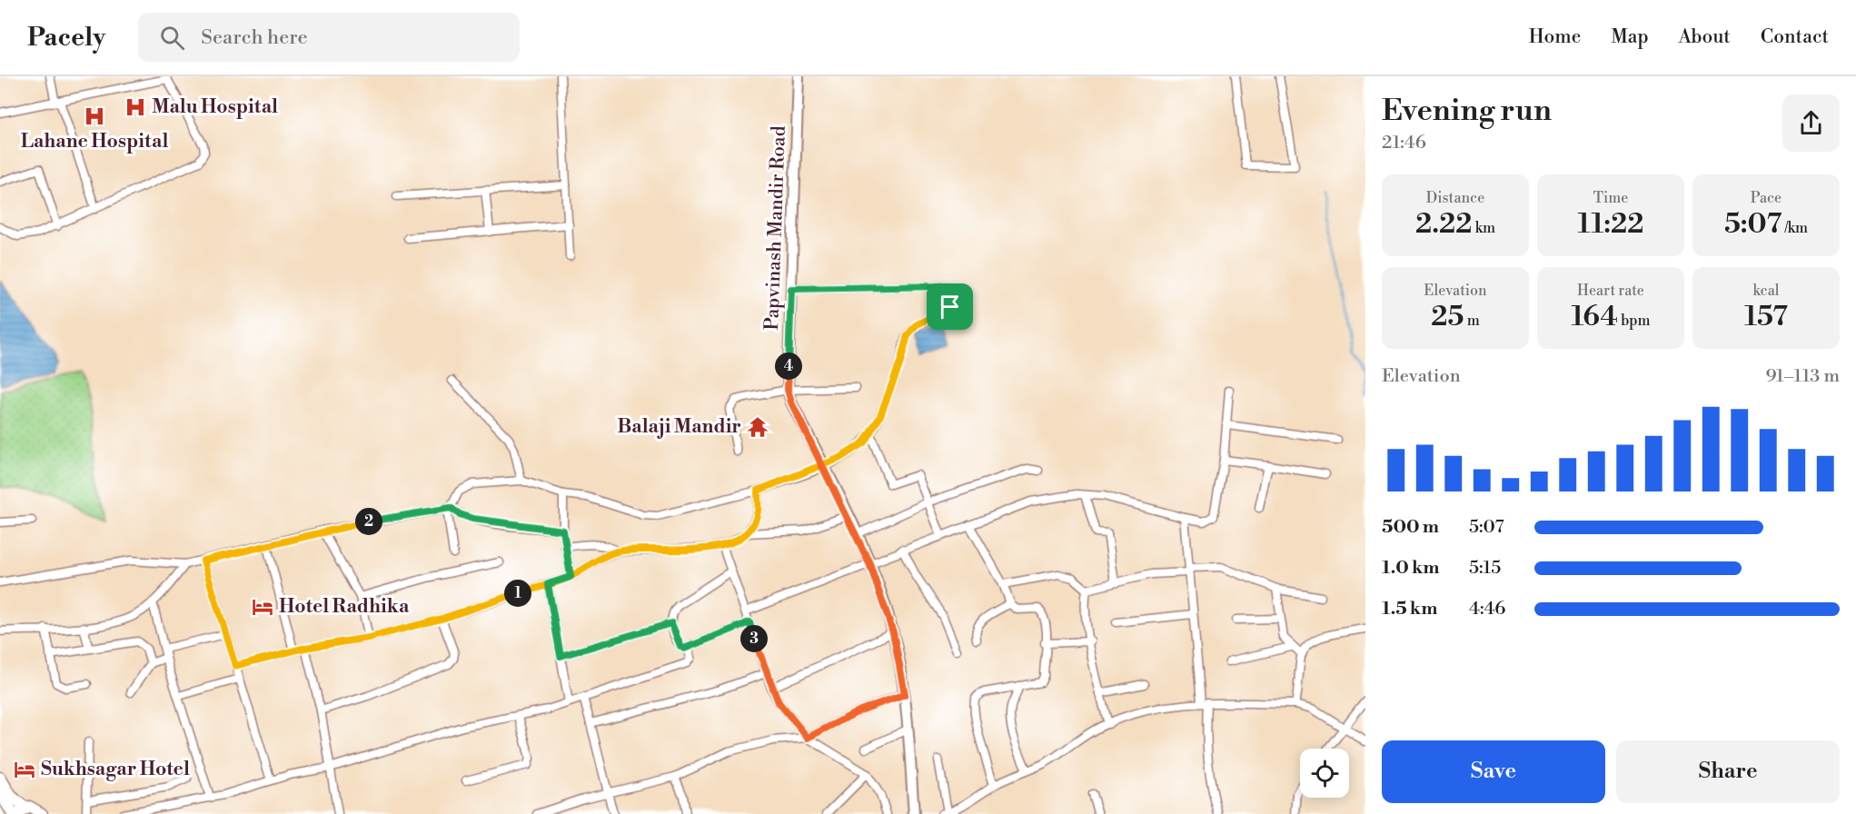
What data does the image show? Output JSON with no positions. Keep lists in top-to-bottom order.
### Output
{
  "streets": {
    "street": ["Papvinash Mandir Road"]
  },
  "places": {
    "hospital": ["Malu Hospital", "Lahane Hospital"],
    "temple": ["Balaji Mandir"],
    "hotel": ["Hotel Radhika", "Sukhsagar Hotel"]
  },
  "page": {
    "header": "Pacely",
    "search": "Search here",
    "nav": [
      "Home",
      "Map",
      "About",
      "Contact"
    ],
    "heading": ["Evening run", "21:46"],
    "stats": [
      ["Distance", "2.22 km"],
      ["Time", "11:22"],
      ["Pace", "5:07 /km"],
      ["Elevation", "25 m"],
      ["Heart rate", "164 bpm"],
      ["kcal", "157"]
    ],
    "pins": [
      "4",
      "2",
      "1",
      "3"
    ],
    "chart": ["Elevation", "91–113 m"],
    "list": [
      {
        "name": "500 m",
        "note": "5:07"
      },
      {
        "name": "1.0 km",
        "note": "5:15"
      },
      {
        "name": "1.5 km",
        "note": "4:46"
      }
    ],
    "buttons": ["Save", "Share"]
  }
}
